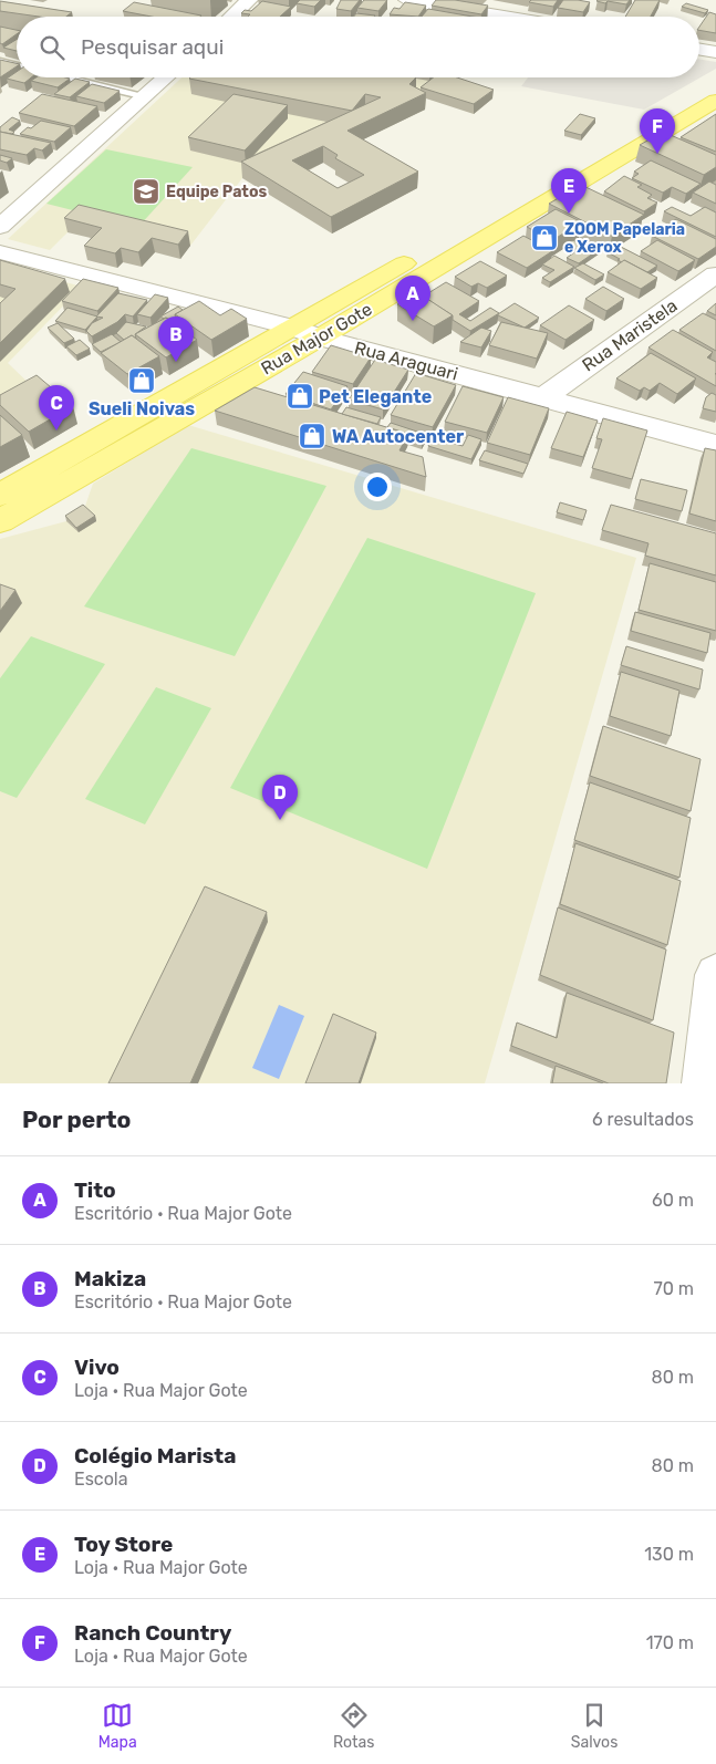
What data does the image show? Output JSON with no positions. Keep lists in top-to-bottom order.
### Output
{
  "streets": {
    "main road": ["Rua Major Gote"],
    "street": ["Rua Maristela", "Rua Araguari"]
  },
  "crossings": [
    ["Rua Maristela", "Rua Araguari"],
    ["Rua Major Gote", "Rua Araguari"]
  ],
  "places": {
    "school or university": ["Equipe Patos"],
    "shop": [
      "ZOOM Papelaria e Xerox",
      "Sueli Noivas",
      "Pet Elegante",
      "WA Autocenter"
    ]
  },
  "page": {
    "search": "Pesquisar aqui",
    "pins": [
      "F",
      "E",
      "A",
      "B",
      "C",
      "D"
    ],
    "heading": ["Por perto", "6 resultados"],
    "list": [
      {
        "mark": "A",
        "name": "Tito",
        "note": "Escritório · Rua Major Gote",
        "value": "60 m"
      },
      {
        "mark": "B",
        "name": "Makiza",
        "note": "Escritório · Rua Major Gote",
        "value": "70 m"
      },
      {
        "mark": "C",
        "name": "Vivo",
        "note": "Loja · Rua Major Gote",
        "value": "80 m"
      },
      {
        "mark": "D",
        "name": "Colégio Marista",
        "note": "Escola",
        "value": "80 m"
      },
      {
        "mark": "E",
        "name": "Toy Store",
        "note": "Loja · Rua Major Gote",
        "value": "130 m"
      },
      {
        "mark": "F",
        "name": "Ranch Country",
        "note": "Loja · Rua Major Gote",
        "value": "170 m"
      }
    ],
    "nav": ["Mapa", "Rotas", "Salvos"]
  }
}
